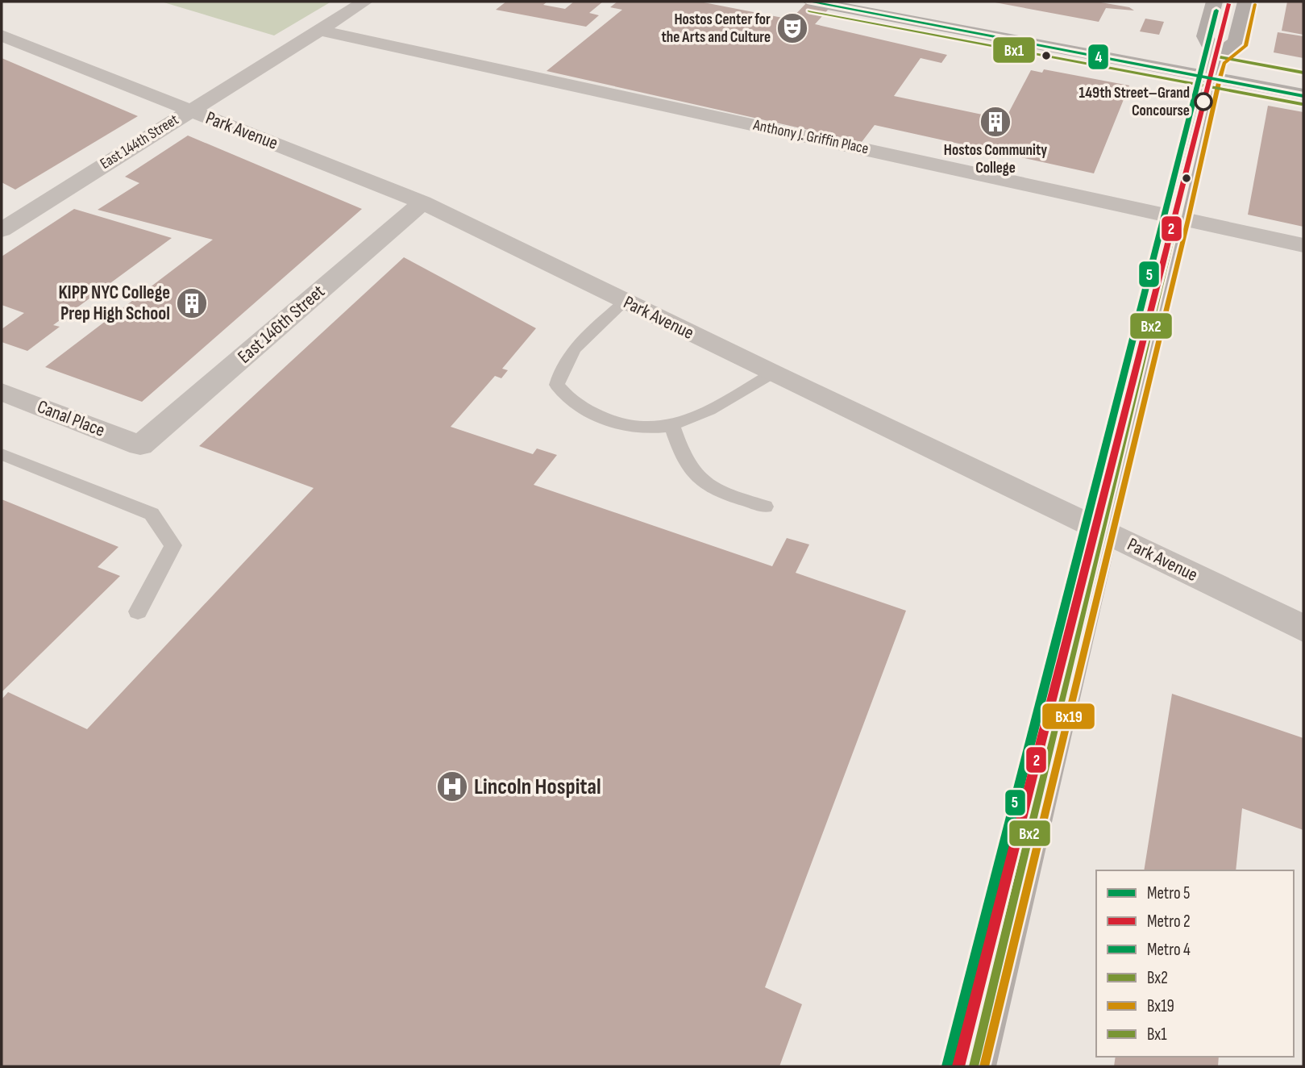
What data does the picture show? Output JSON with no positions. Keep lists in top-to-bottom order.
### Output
{
  "streets": {
    "street": [
      "Park Avenue",
      "Anthony J. Griffin Place",
      "East 144th Street",
      "East 146th Street",
      "Canal Place"
    ]
  },
  "crossings": [
    ["Park Avenue", "East 144th Street"],
    ["Park Avenue", "East 146th Street"],
    ["Anthony J. Griffin Place", "East 144th Street"],
    ["East 146th Street", "Canal Place"]
  ],
  "places": {
    "theatre": ["Hostos Center for the Arts and Culture"],
    "other": ["149th Street–Grand Concourse"],
    "building": ["Hostos Community College", "KIPP NYC College Prep High School"],
    "hospital": ["Lincoln Hospital"]
  },
  "lines": [
    "metro line 4",
    "metro line 2",
    "transit line Bx19",
    "metro line 5",
    "transit line Bx1",
    "transit line Bx2"
  ],
  "legend": [
    "Metro 5",
    "Metro 2",
    "Metro 4",
    "Bx2",
    "Bx19",
    "Bx1"
  ]
}
